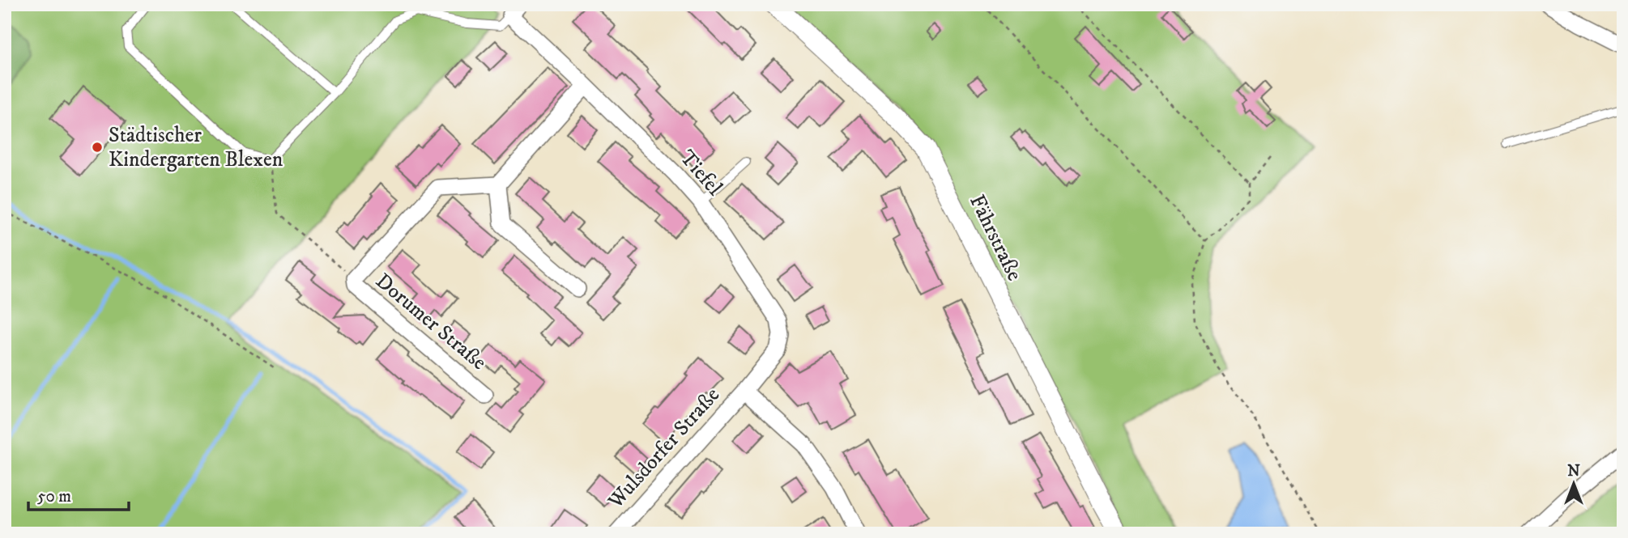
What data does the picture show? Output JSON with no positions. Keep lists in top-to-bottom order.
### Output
{
  "streets": {
    "street": [
      "Tiefel",
      "Fährstraße",
      "Dorumer Straße",
      "Wulsdorfer Straße"
    ]
  },
  "crossings": [
    ["Tiefel", "Wulsdorfer Straße"]
  ],
  "places": ["Städtischer Kindergarten Blexen"],
  "scale_bar": "50 m",
  "north": "top"
}
